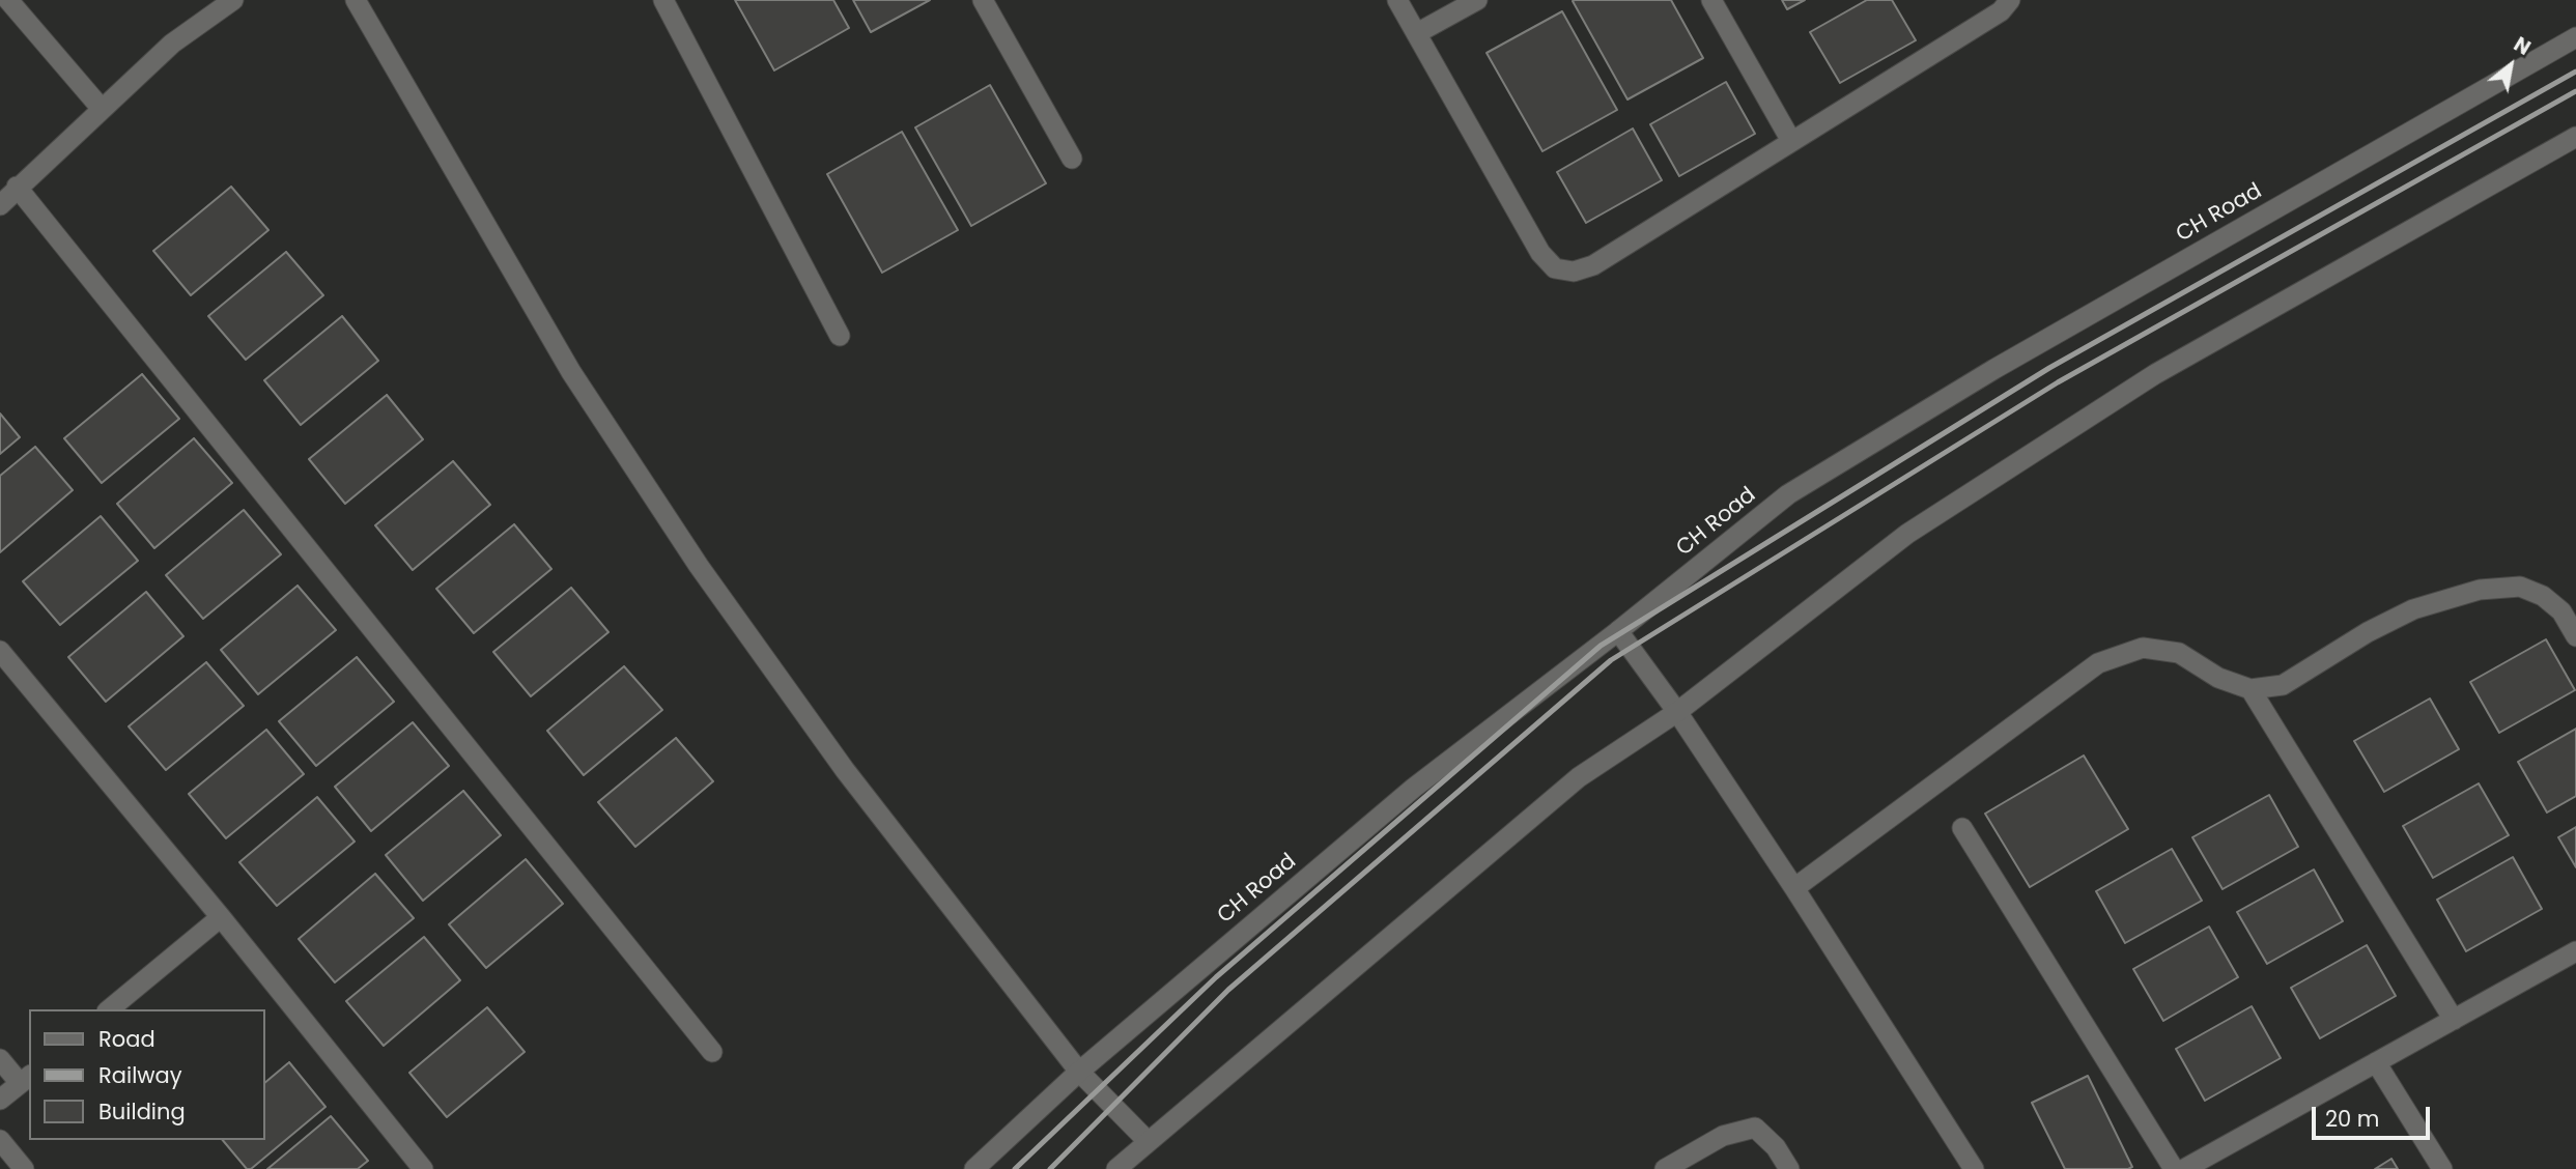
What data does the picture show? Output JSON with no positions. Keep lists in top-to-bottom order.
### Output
{
  "streets": {
    "street": ["CH Road"]
  },
  "legend": ["Road", "Railway", "Building"],
  "scale_bar": "20 m",
  "north": "top right"
}
